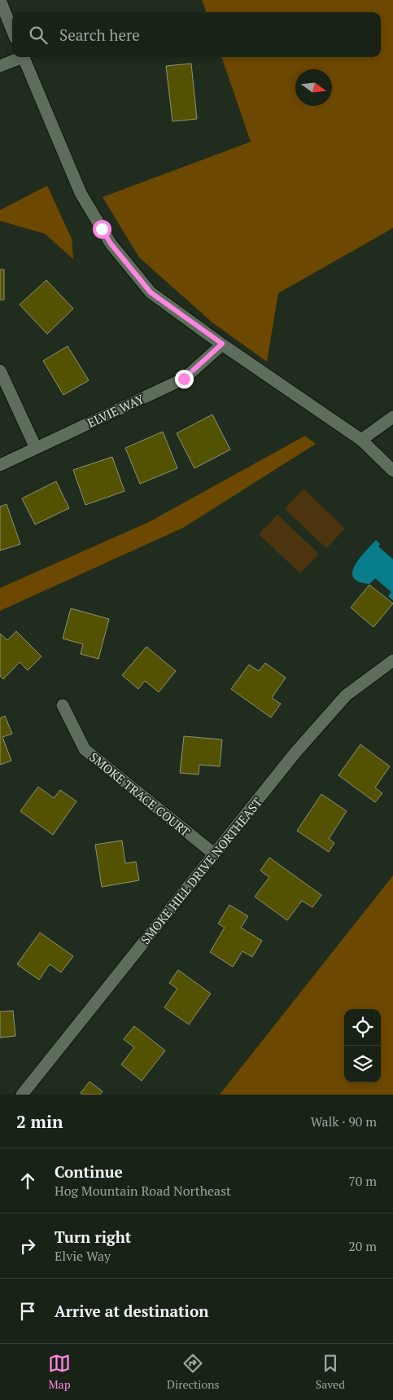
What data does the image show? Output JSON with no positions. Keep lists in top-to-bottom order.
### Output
{
  "streets": {
    "street": ["ELVIE WAY", "SMOKE TRACE COURT", "SMOKE HILL DRIVE NORTHEAST"]
  },
  "crossings": [
    ["SMOKE TRACE COURT", "SMOKE HILL DRIVE NORTHEAST"]
  ],
  "north": "right",
  "page": {
    "search": "Search here",
    "heading": ["2 min", "Walk · 90 m"],
    "list": [
      ["Continue", "Hog Mountain Road Northeast", "70 m"],
      ["Turn right", "Elvie Way", "20 m"],
      "Arrive at destination"
    ],
    "nav": ["Map", "Directions", "Saved"]
  }
}
